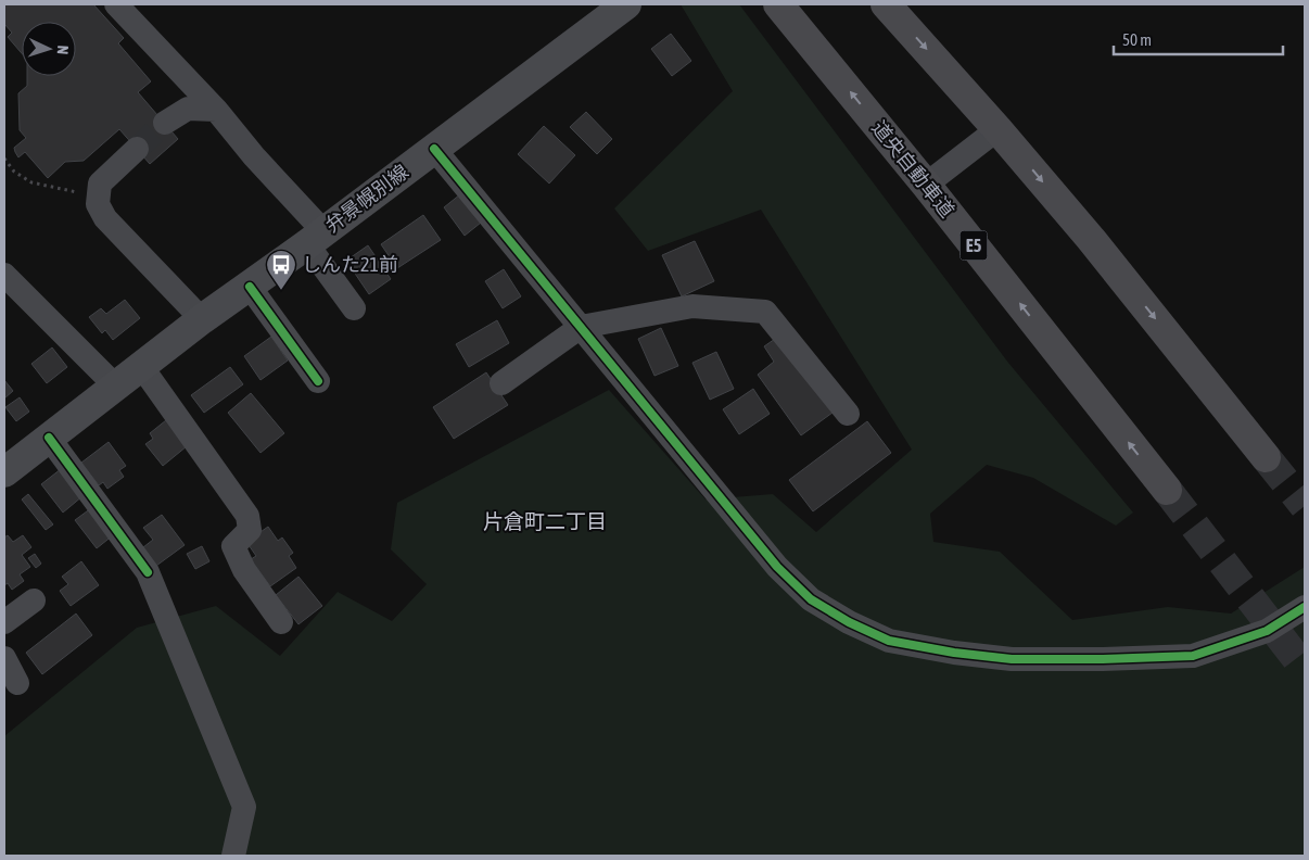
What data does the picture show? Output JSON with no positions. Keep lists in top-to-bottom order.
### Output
{
  "streets": {
    "highway": ["道央自動車道", "E5"],
    "main road": ["弁景幌別線"]
  },
  "districts": ["片倉町二丁目"],
  "places": {
    "bus stop": ["しんた21前"]
  },
  "scale_bar": "50 m",
  "north": "right"
}
